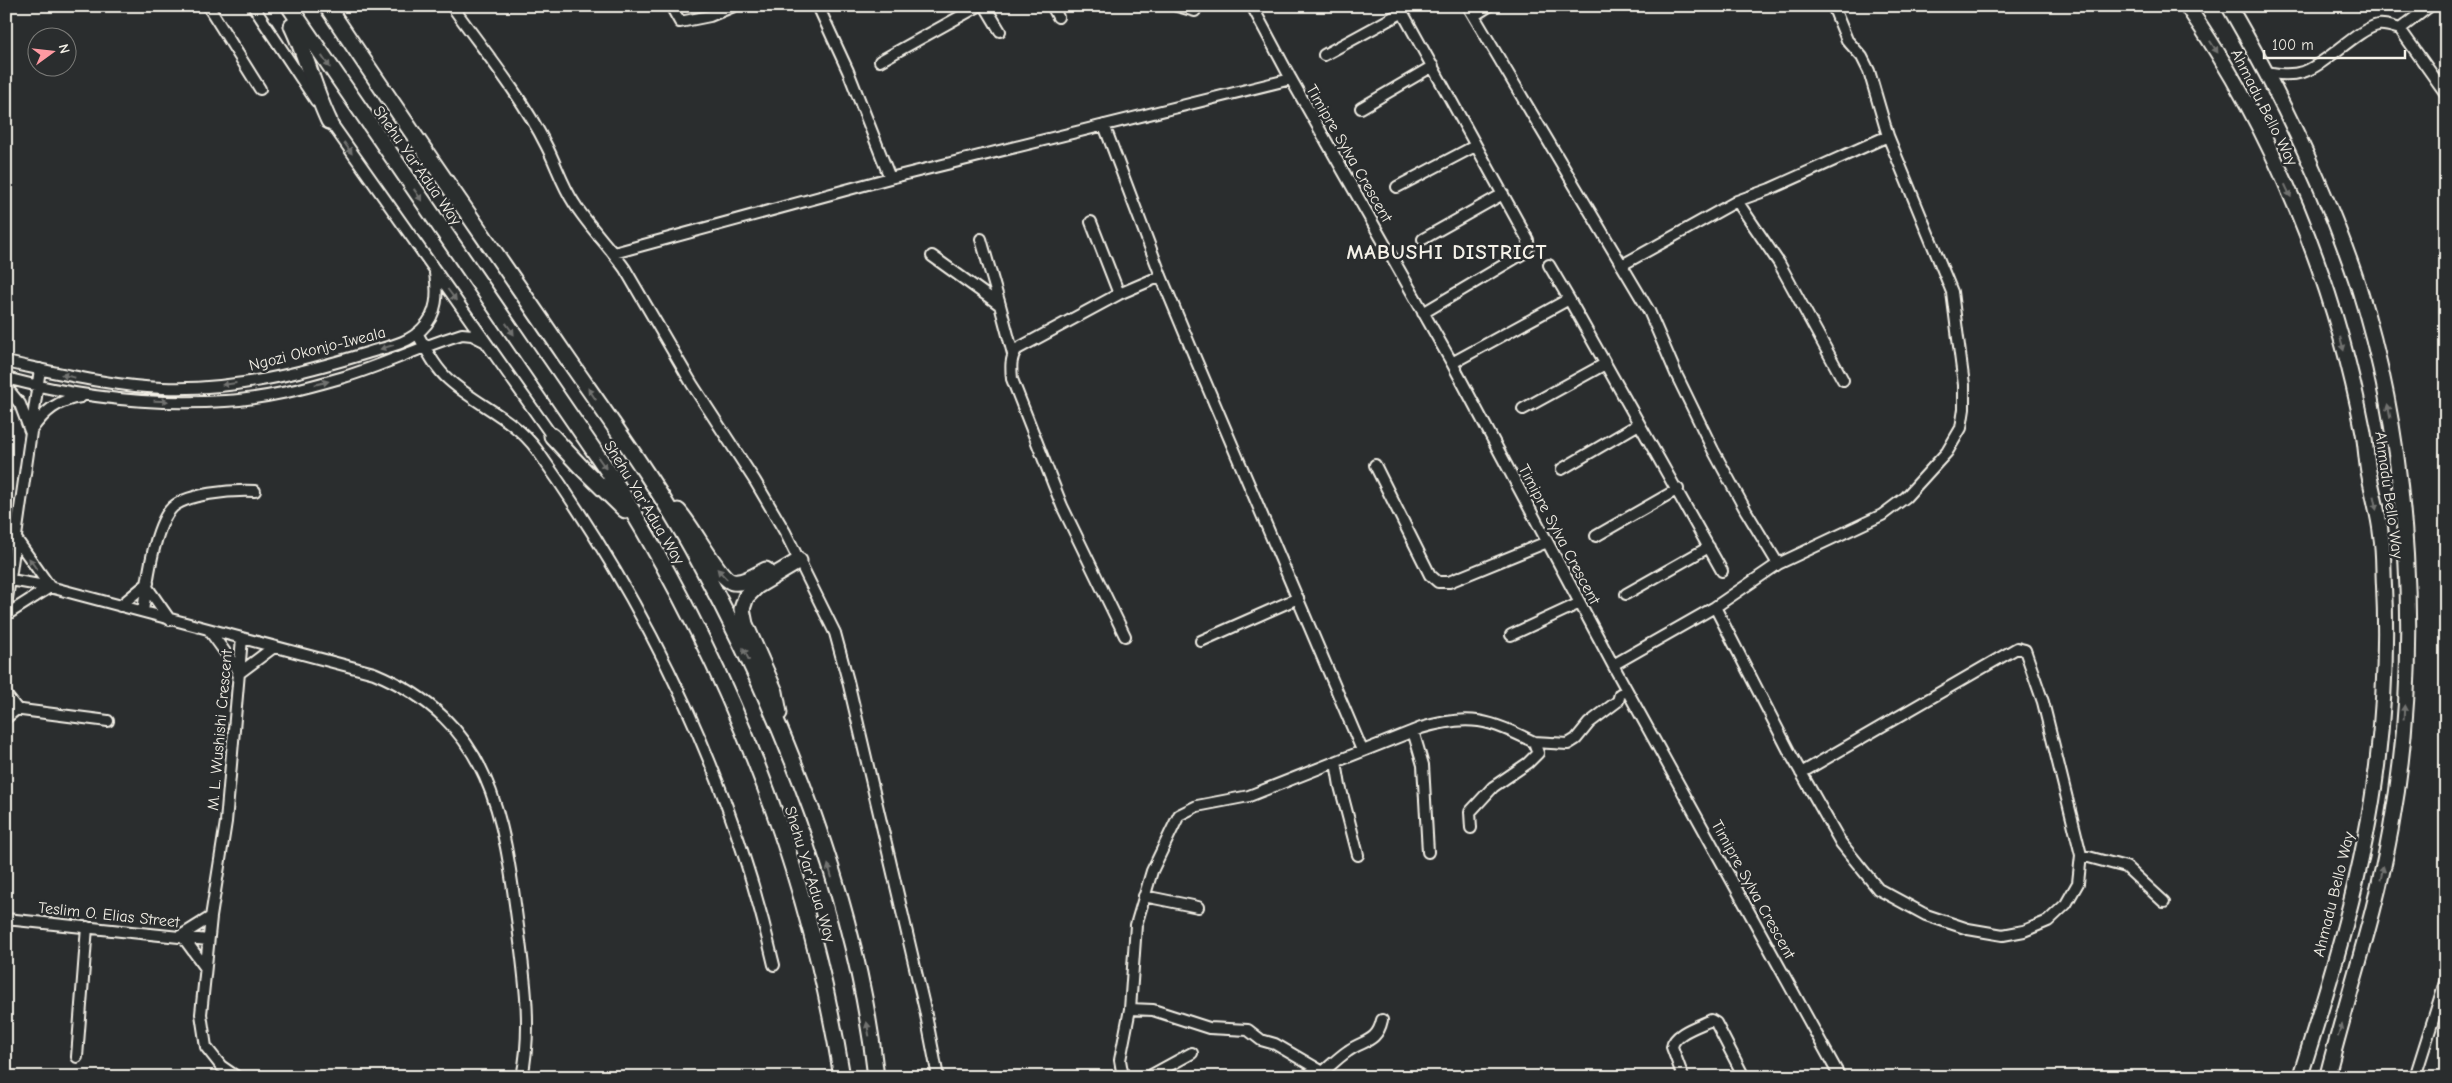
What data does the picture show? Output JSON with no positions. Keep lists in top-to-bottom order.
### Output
{
  "streets": {
    "highway": ["Shehu Yar'Adua Way"],
    "main road": ["Ahmadu Bello Way"],
    "street": [
      "Timipre Sylva Crescent",
      "Ngozi Okonjo-Iweala",
      "M. L. Wushishi Crescent",
      "Teslim O. Elias Street"
    ]
  },
  "crossings": [
    ["M. L. Wushishi Crescent", "Teslim O. Elias Street"]
  ],
  "districts": ["MABUSHI DISTRICT"],
  "scale_bar": "100 m",
  "north": "right"
}
